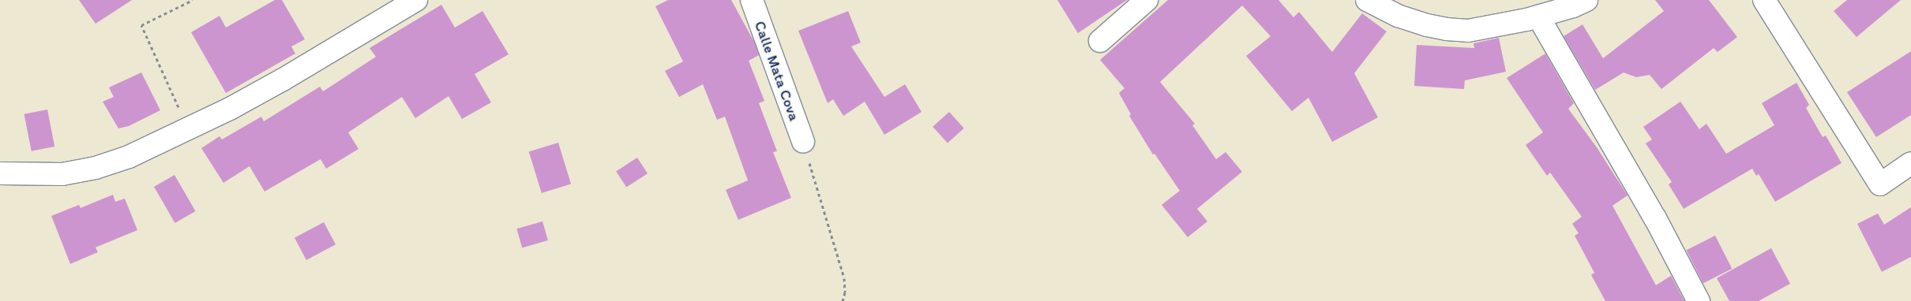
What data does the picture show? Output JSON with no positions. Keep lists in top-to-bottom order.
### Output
{
  "streets": {
    "street": ["Calle Mata Cova"]
  }
}
